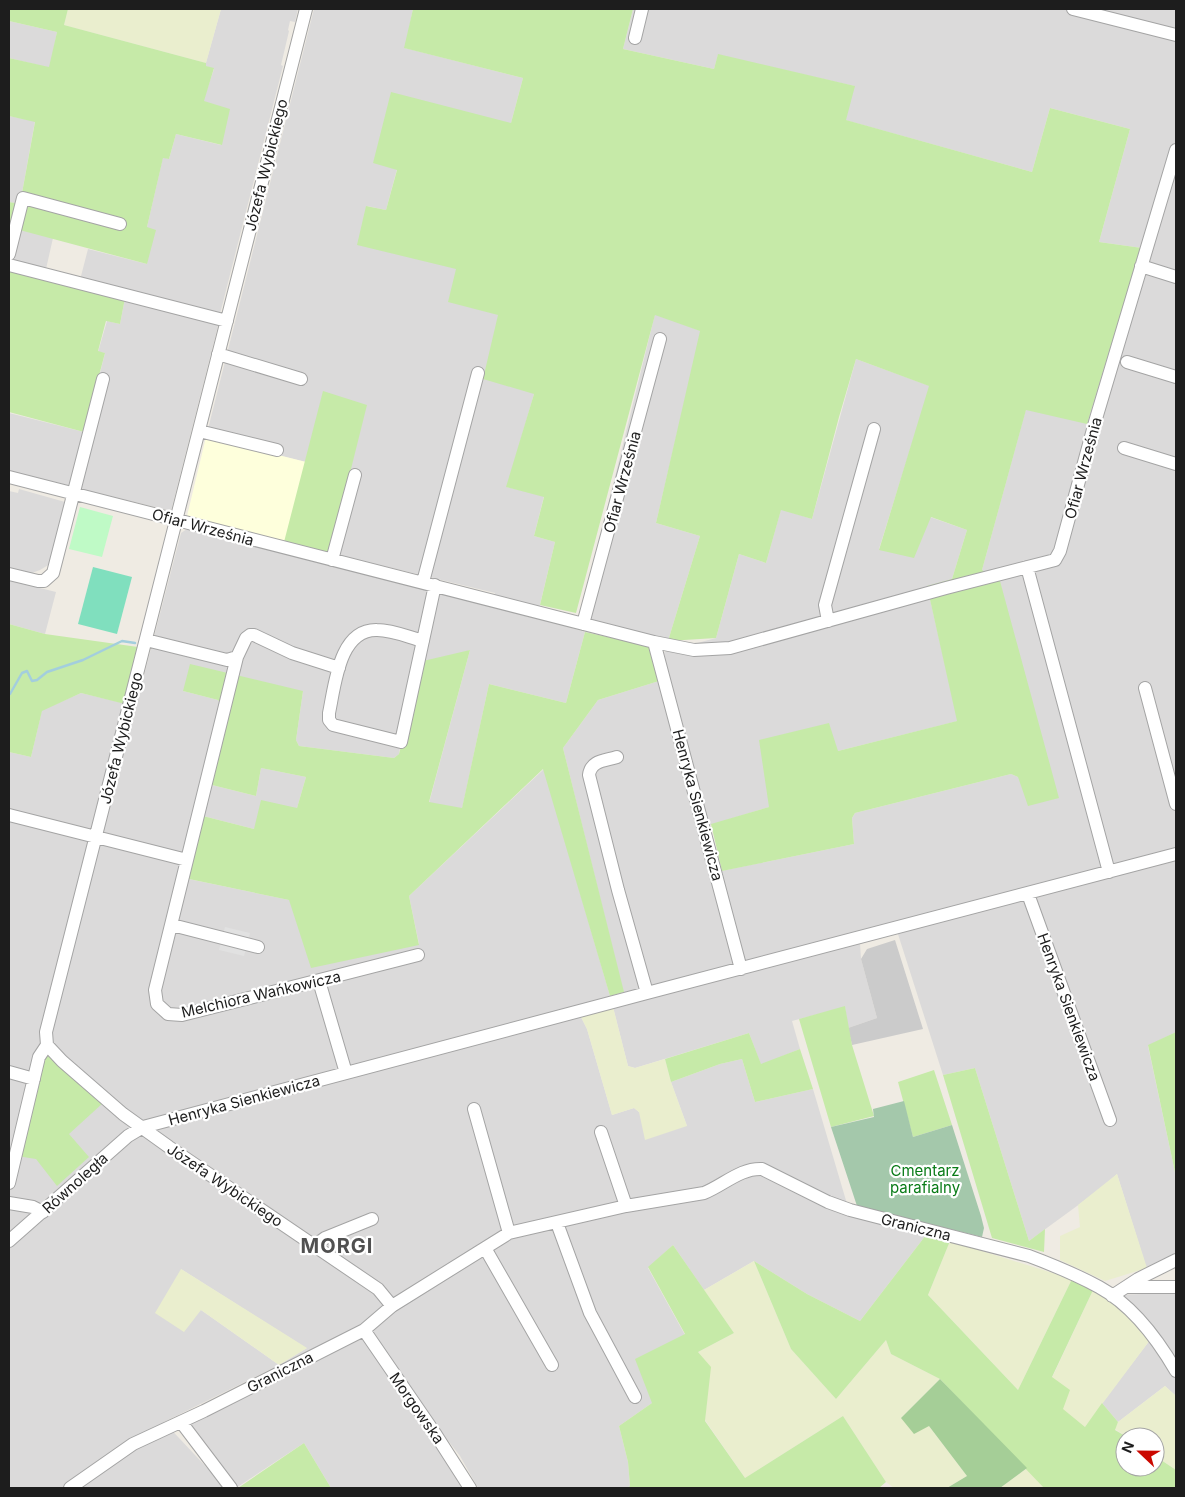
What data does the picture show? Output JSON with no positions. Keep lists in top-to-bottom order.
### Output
{
  "streets": {
    "street": [
      "Józefa Wybickiego",
      "Ofiar Września",
      "Henryka Sienkiewicza",
      "Melchiora Wańkowicza",
      "Równoległa",
      "Graniczna",
      "Morgowska"
    ]
  },
  "crossings": [
    ["Józefa Wybickiego", "Ofiar Września"],
    ["Józefa Wybickiego", "Henryka Sienkiewicza"],
    ["Józefa Wybickiego", "Równoległa"],
    ["Józefa Wybickiego", "Graniczna"],
    ["Ofiar Września", "Henryka Sienkiewicza"],
    ["Henryka Sienkiewicza", "Równoległa"],
    ["Graniczna", "Morgowska"]
  ],
  "districts": ["MORGI"],
  "parks": ["Cmentarz parafialny"],
  "north": "left"
}
